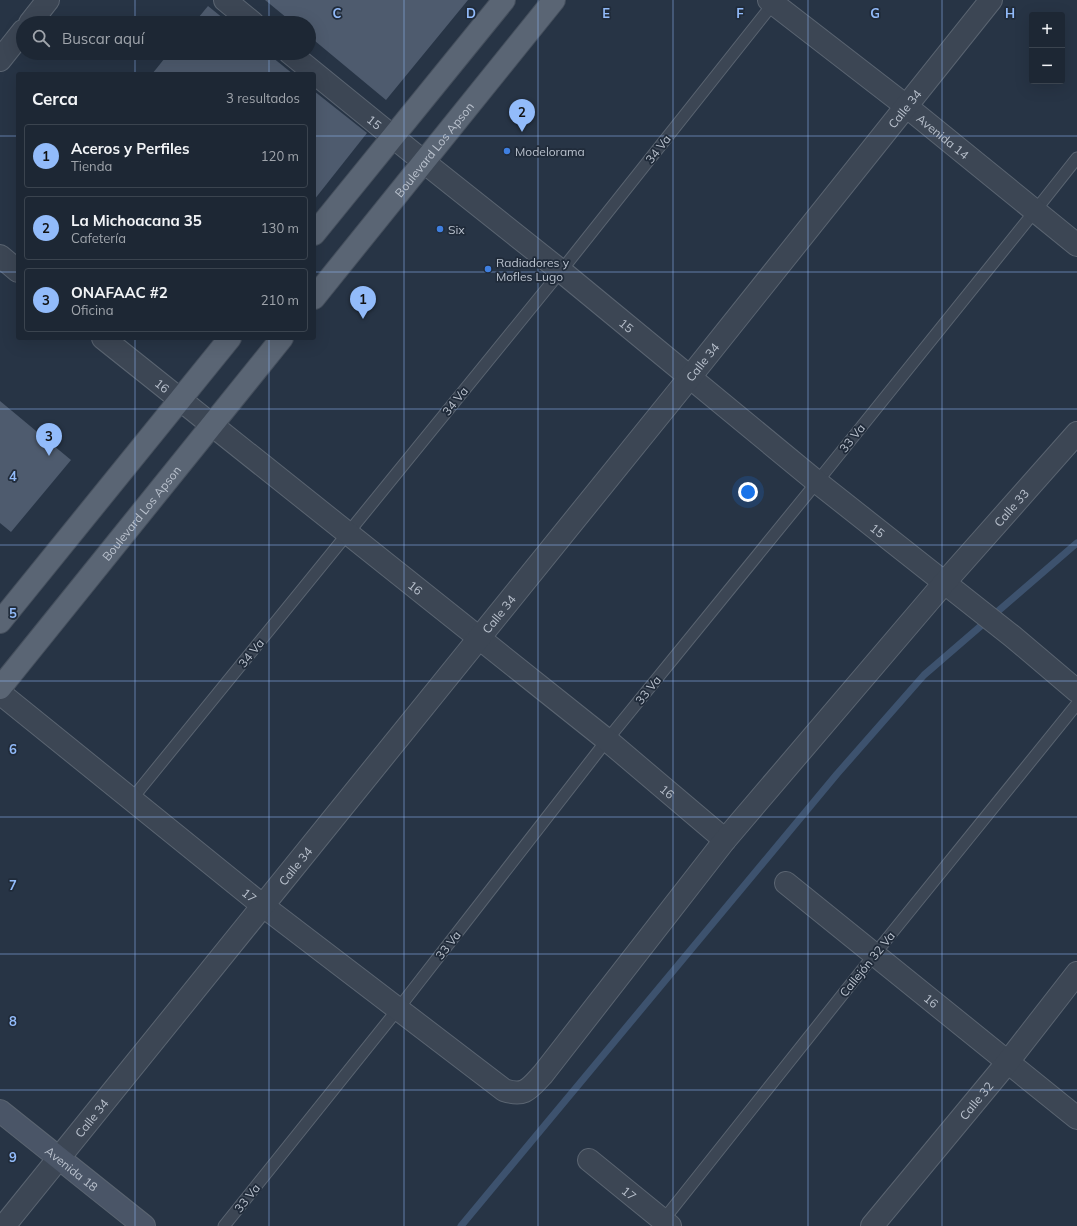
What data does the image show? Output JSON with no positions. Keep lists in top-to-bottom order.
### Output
{
  "streets": {
    "main road": ["Boulevard Los Apson", "Avenida 18"],
    "street": [
      "Calle 34",
      "15",
      "Avenida 14",
      "16",
      "Calle 33",
      "17",
      "Calle 32"
    ],
    "lane": ["34 Va", "33 Va", "Callejón 32 Va"]
  },
  "crossings": [
    ["Calle 34", "15"],
    ["Calle 34", "Avenida 14"],
    ["Calle 34", "16"],
    ["Calle 34", "17"],
    ["Calle 34", "Avenida 18"],
    ["15", "Boulevard Los Apson"],
    ["15", "34 Va"],
    ["15", "33 Va"],
    ["15", "Calle 33"],
    ["Avenida 14", "34 Va"],
    ["Avenida 14", "33 Va"],
    ["Boulevard Los Apson", "16"],
    ["34 Va", "16"],
    ["34 Va", "17"],
    ["16", "33 Va"],
    ["16", "Calle 33"],
    ["16", "Callejón 32 Va"],
    ["16", "Calle 32"],
    ["33 Va", "17"],
    ["Calle 33", "17"],
    ["17", "Callejón 32 Va"]
  ],
  "places": ["Modelorama", "Six", "Radiadores y Mofles Lugo"],
  "page": {
    "map_buttons": ["+", "−"],
    "search": "Buscar aquí",
    "heading": ["Cerca", "3 resultados"],
    "pins": ["2", "1", "3"],
    "list": [
      {
        "mark": "1",
        "name": "Aceros y Perfiles",
        "note": "Tienda",
        "value": "120 m"
      },
      {
        "mark": "2",
        "name": "La Michoacana 35",
        "note": "Cafetería",
        "value": "130 m"
      },
      {
        "mark": "3",
        "name": "ONAFAAC #2",
        "note": "Oficina",
        "value": "210 m"
      }
    ]
  },
  "grid": {
    "columns": [
      "C",
      "D",
      "E",
      "F",
      "G",
      "H"
    ],
    "rows": [
      "4",
      "5",
      "6",
      "7",
      "8",
      "9"
    ]
  }
}
